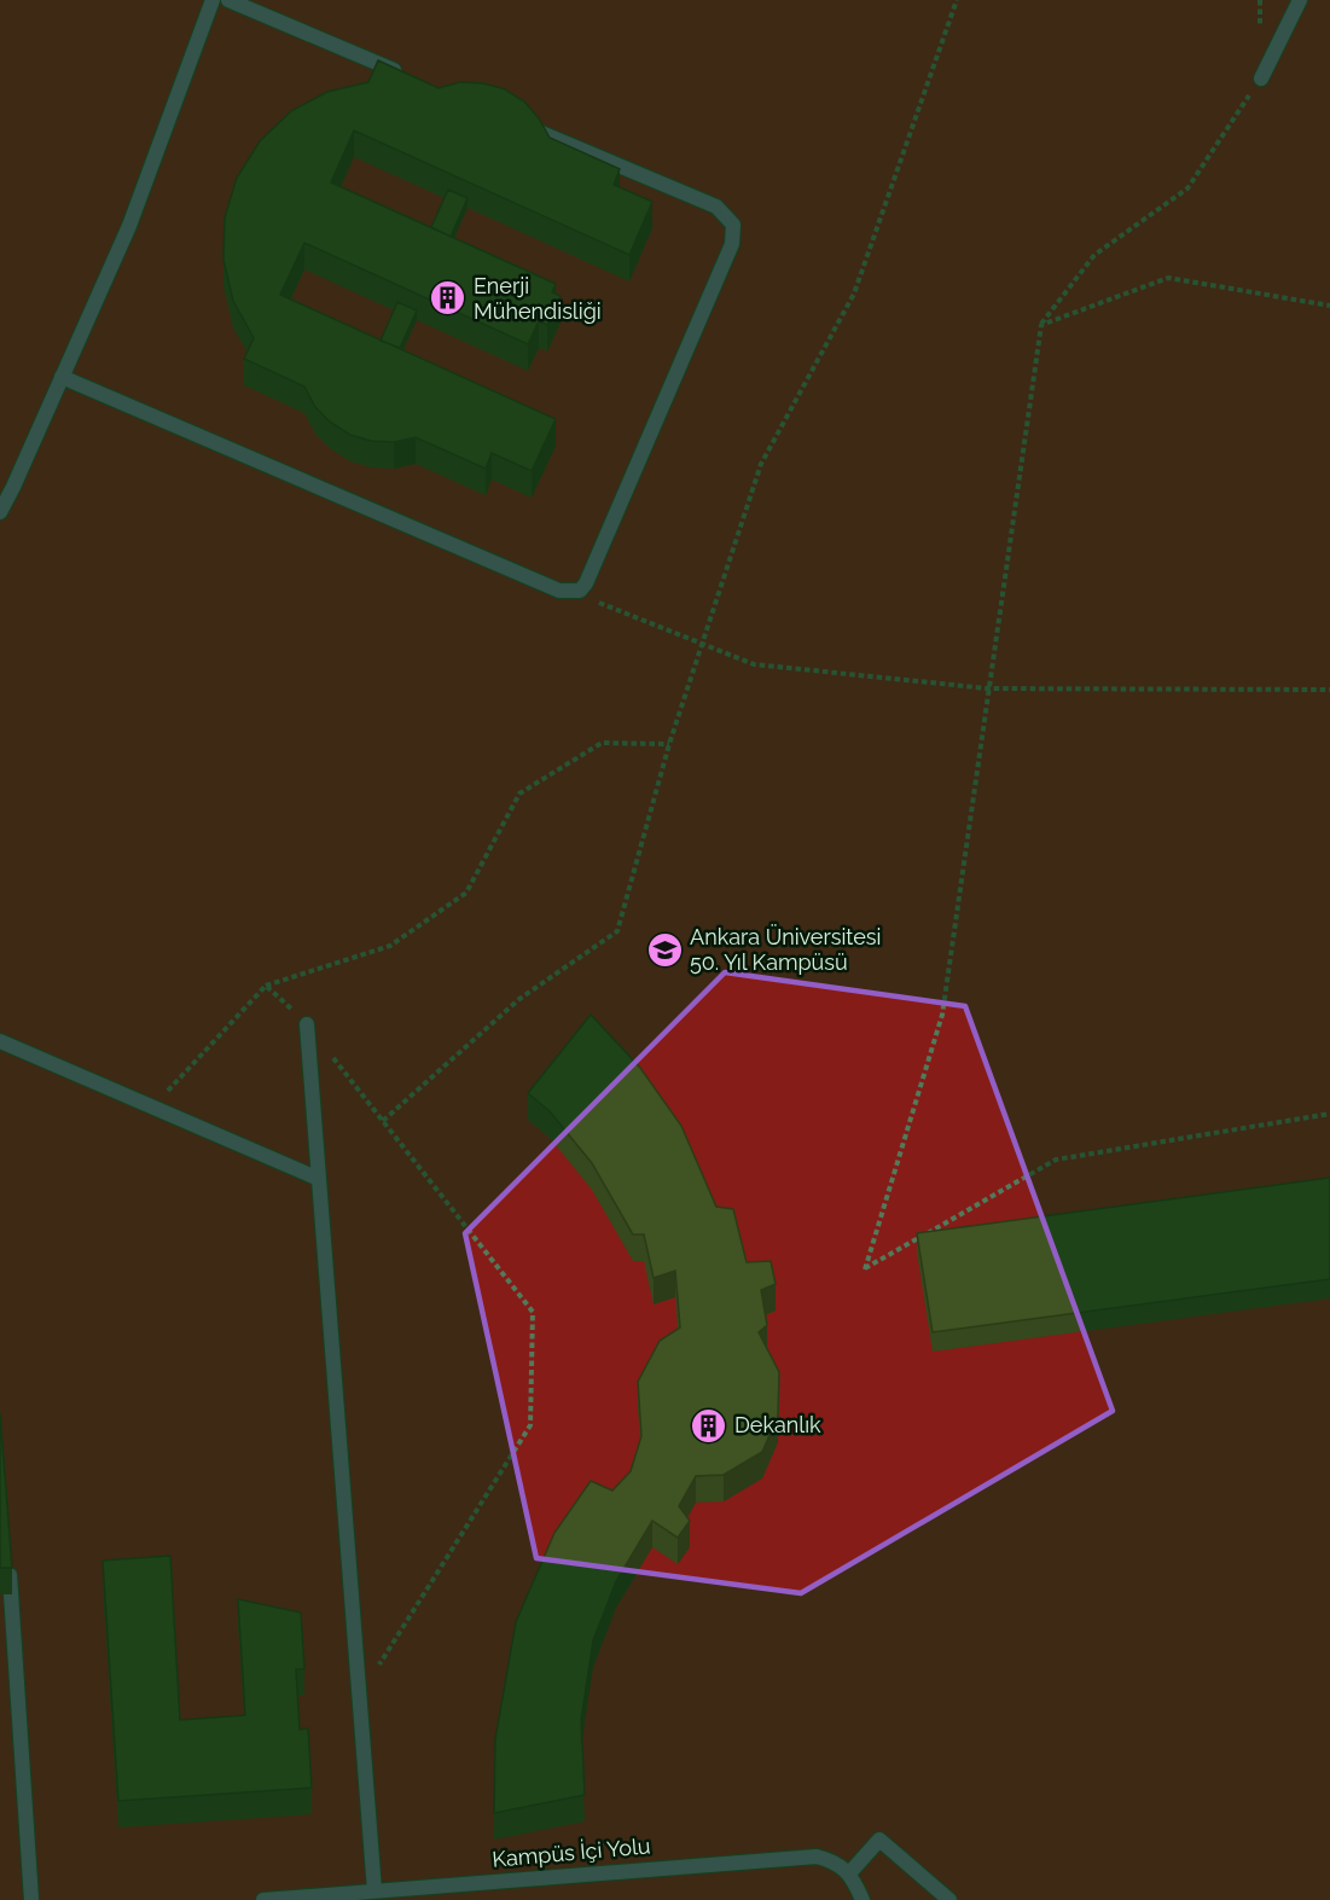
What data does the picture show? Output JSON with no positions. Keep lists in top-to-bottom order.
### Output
{
  "streets": {
    "street": ["Kampüs İçi Yolu"]
  },
  "places": {
    "building": ["Enerji Mühendisliği", "Dekanlık"],
    "school or university": ["Ankara Üniversitesi 50. Yıl Kampüsü"]
  }
}
